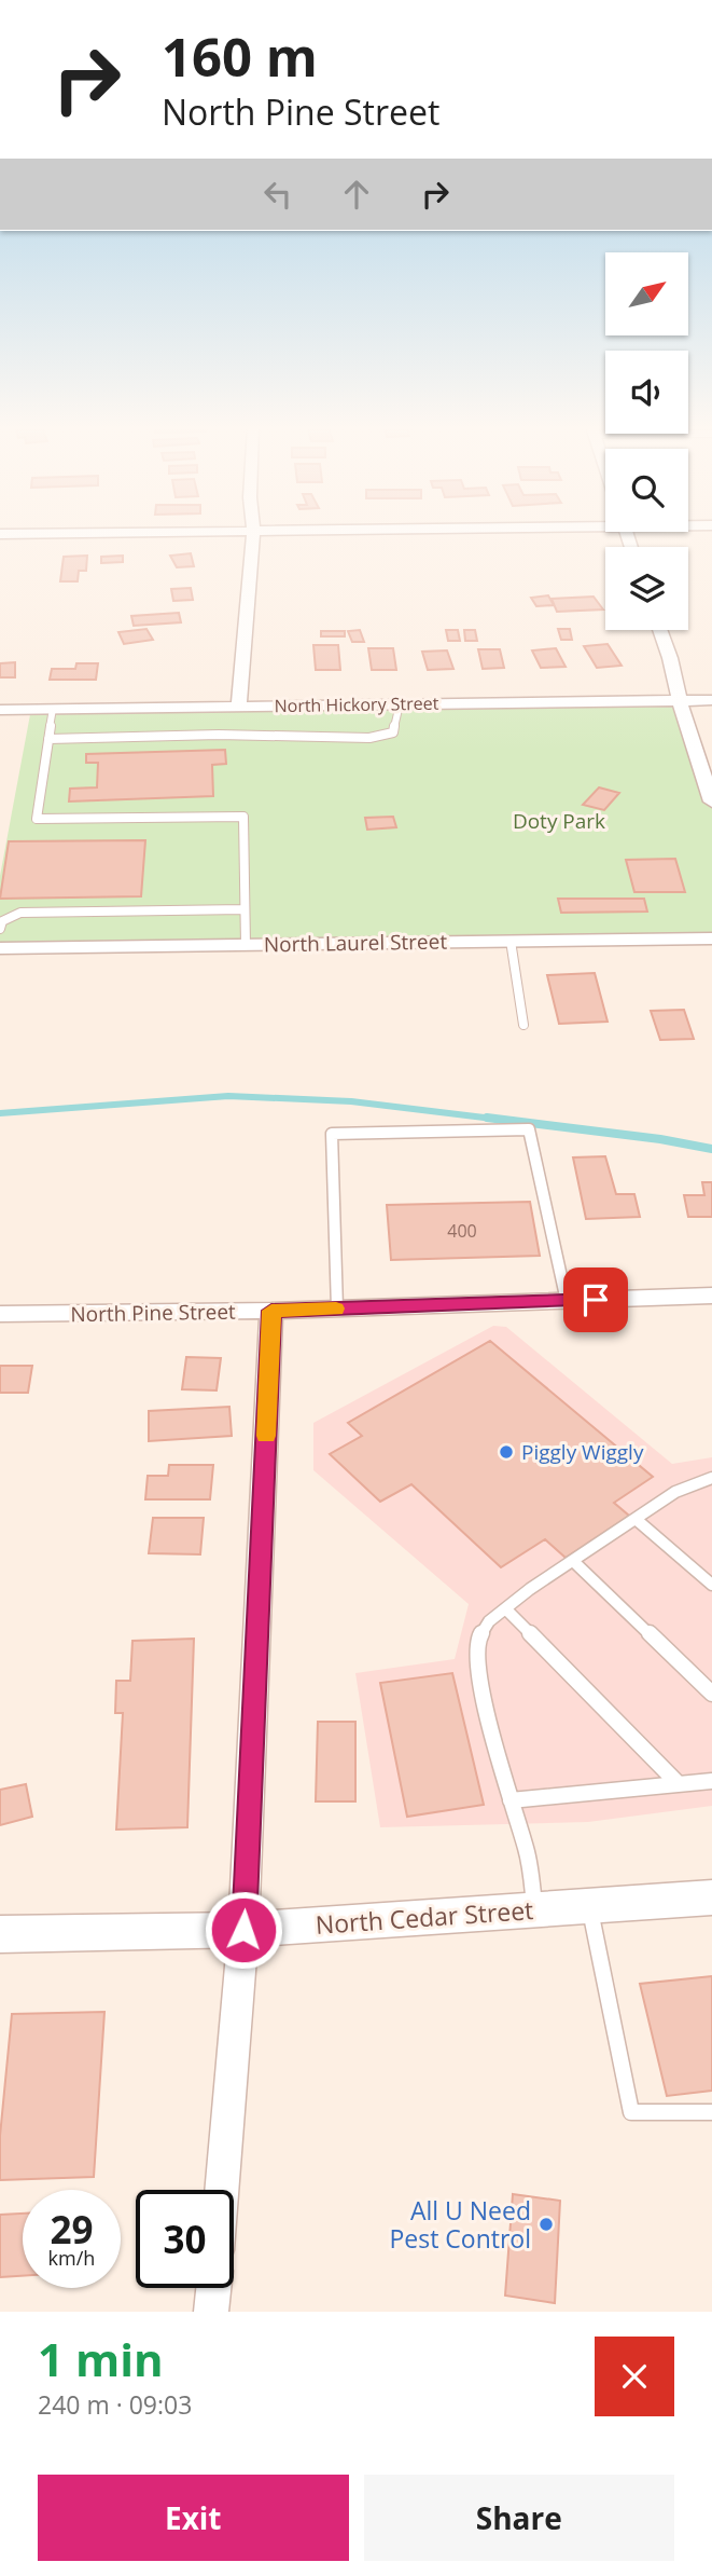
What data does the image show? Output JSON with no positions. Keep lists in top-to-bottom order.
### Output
{
  "streets": {
    "street": [
      "North Hickory Street",
      "North Laurel Street",
      "North Pine Street",
      "North Cedar Street"
    ]
  },
  "parks": ["Doty Park"],
  "places": ["Piggly Wiggly", "All U Need Pest Control"],
  "house_numbers": ["400"],
  "north": "top right",
  "page": {
    "turn": ["160 m", "North Pine Street"],
    "speed": "29 km/h",
    "limit": "30",
    "heading": ["1 min", "240 m · 09:03"],
    "buttons": ["Exit", "Share"]
  }
}
